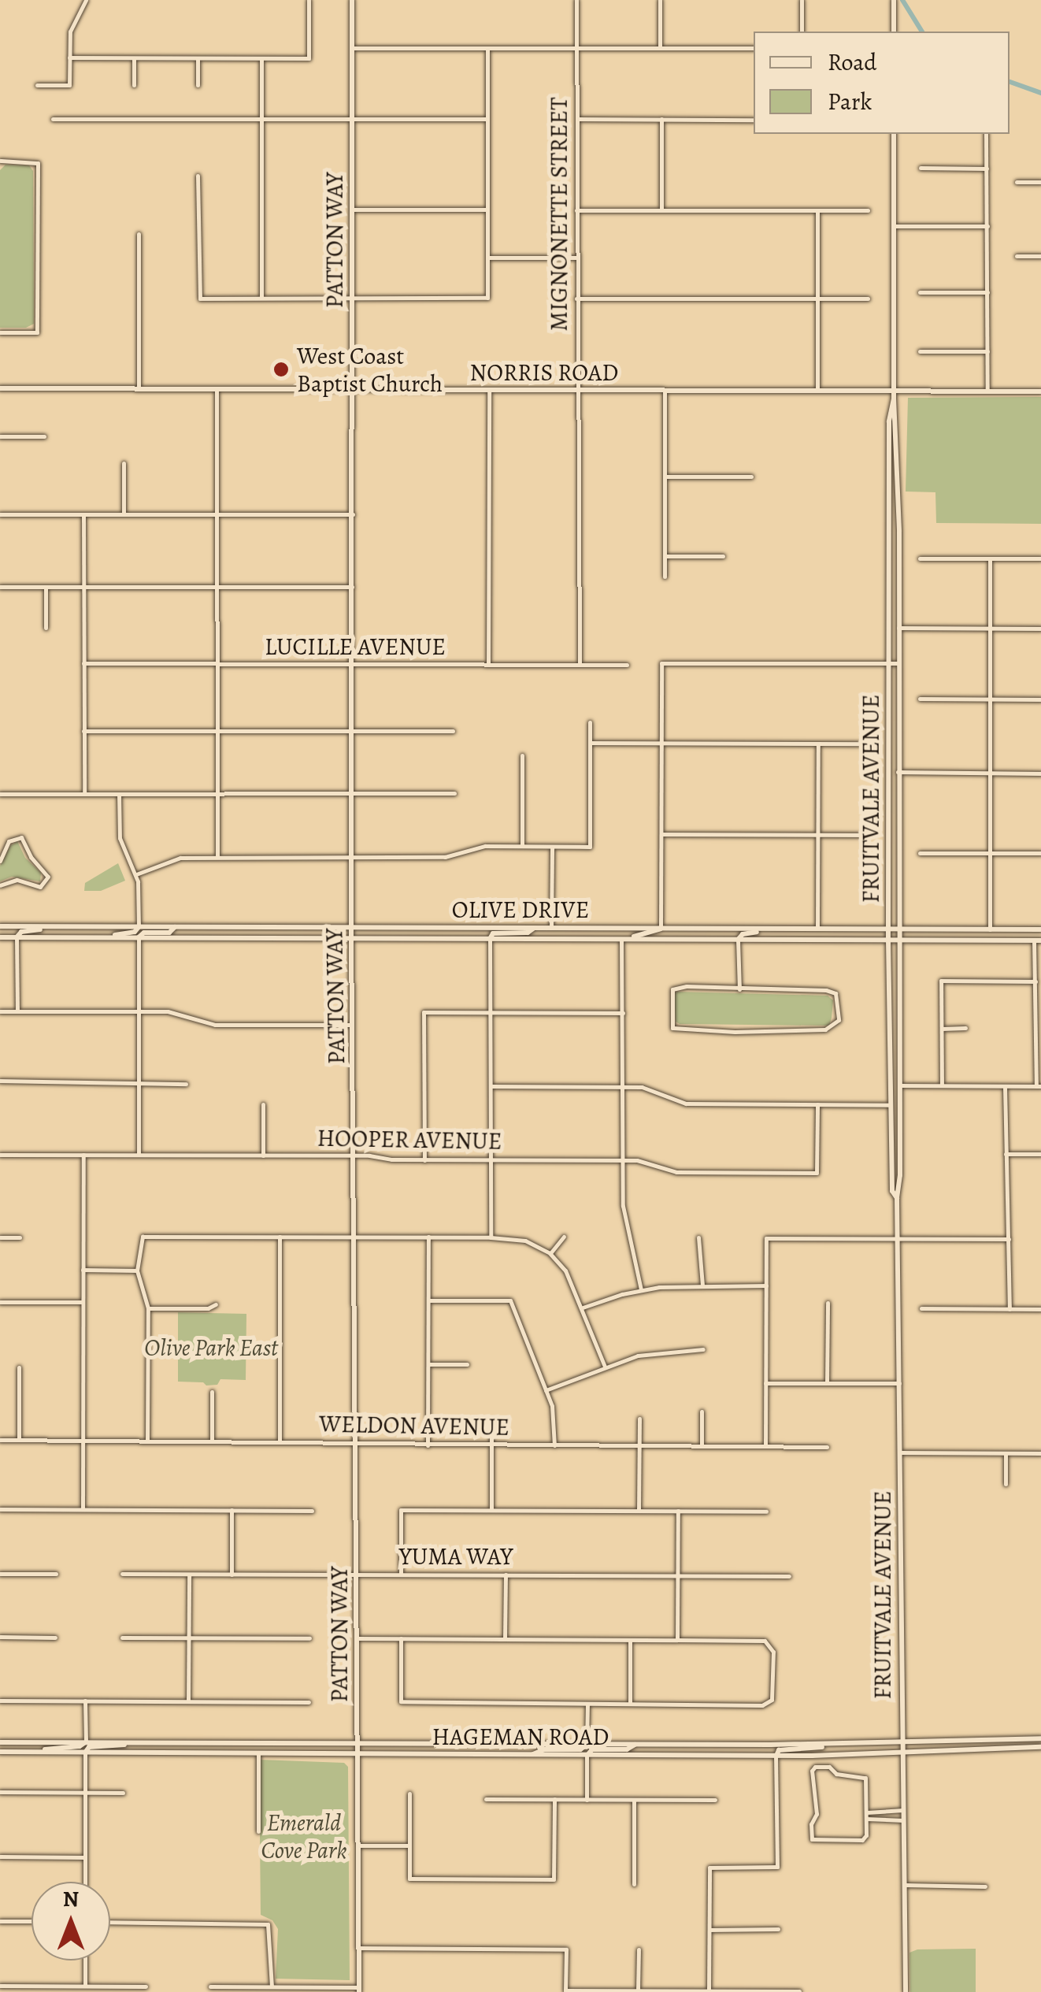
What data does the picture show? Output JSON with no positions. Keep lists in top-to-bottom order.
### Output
{
  "streets": {
    "main road": [
      "PATTON WAY",
      "NORRIS ROAD",
      "FRUITVALE AVENUE",
      "OLIVE DRIVE",
      "HAGEMAN ROAD"
    ],
    "street": [
      "MIGNONETTE STREET",
      "LUCILLE AVENUE",
      "HOOPER AVENUE",
      "WELDON AVENUE",
      "YUMA WAY"
    ]
  },
  "crossings": [
    ["MIGNONETTE STREET", "NORRIS ROAD"],
    ["MIGNONETTE STREET", "LUCILLE AVENUE"],
    ["PATTON WAY", "NORRIS ROAD"],
    ["PATTON WAY", "LUCILLE AVENUE"],
    ["PATTON WAY", "OLIVE DRIVE"],
    ["PATTON WAY", "HOOPER AVENUE"],
    ["PATTON WAY", "WELDON AVENUE"],
    ["PATTON WAY", "YUMA WAY"],
    ["PATTON WAY", "HAGEMAN ROAD"],
    ["NORRIS ROAD", "FRUITVALE AVENUE"],
    ["FRUITVALE AVENUE", "OLIVE DRIVE"],
    ["FRUITVALE AVENUE", "HAGEMAN ROAD"]
  ],
  "parks": ["Olive Park East", "Emerald Cove Park"],
  "places": ["West Coast Baptist Church"],
  "legend": ["Road", "Park"],
  "north": "top"
}
